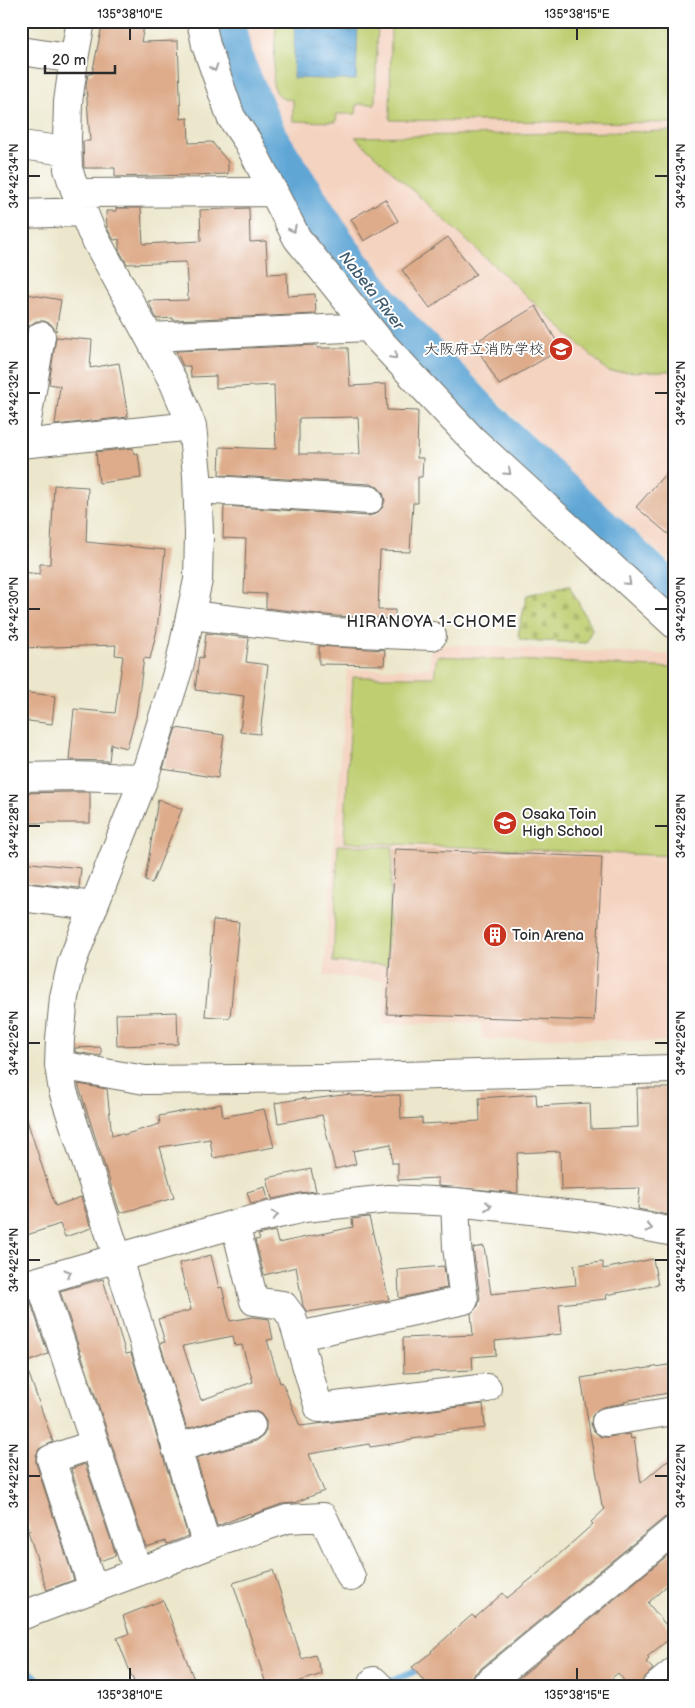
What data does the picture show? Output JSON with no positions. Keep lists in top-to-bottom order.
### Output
{
  "districts": ["HIRANOYA 1-CHOME"],
  "water": ["Nabeta River"],
  "places": {
    "school or university": ["大阪府立消防学校", "Osaka Toin High School"],
    "building": ["Toin Arena"]
  },
  "scale_bar": "20 m",
  "coordinates": [
    "135°38'10\"E",
    "135°38'15\"E",
    "34°42'34\"N",
    "34°42'32\"N",
    "34°42'30\"N",
    "34°42'28\"N",
    "34°42'26\"N",
    "34°42'24\"N",
    "34°42'22\"N"
  ]
}
